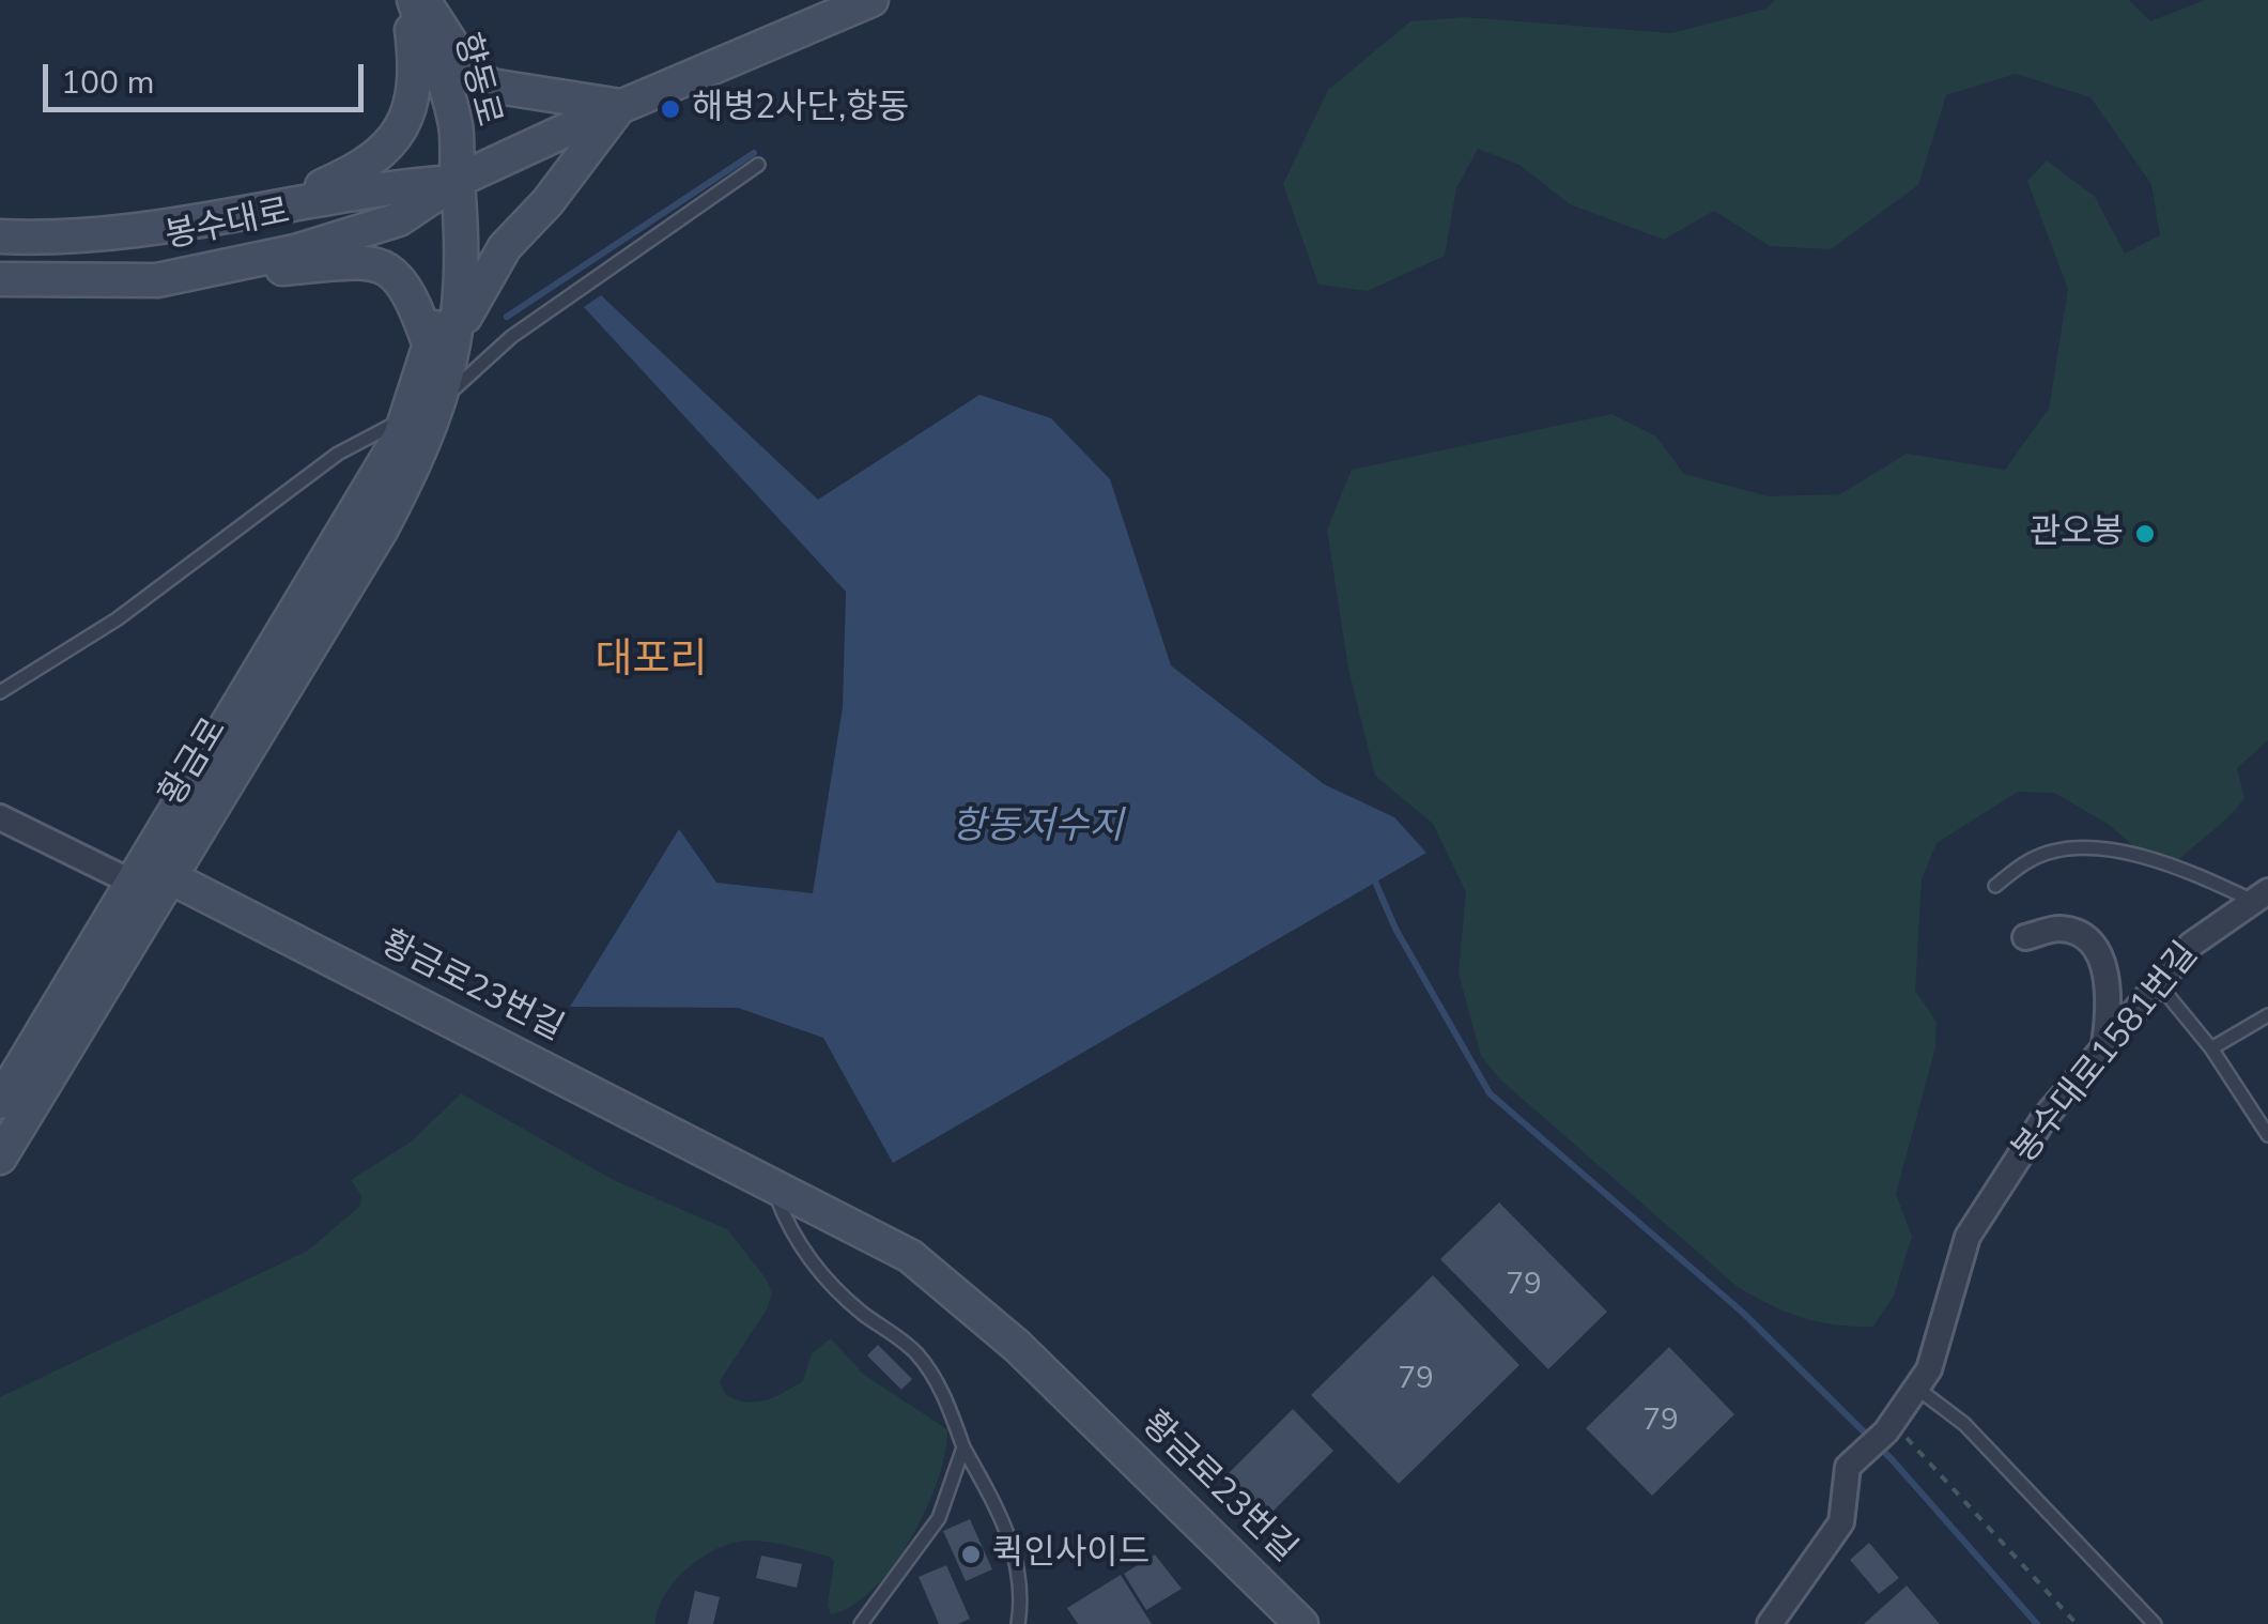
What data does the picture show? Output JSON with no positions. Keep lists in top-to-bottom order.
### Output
{
  "streets": {
    "street": [
      "향동로",
      "봉수대로",
      "황금로",
      "황금로23번길",
      "봉수대로1581번길"
    ]
  },
  "crossings": [
    ["향동로", "봉수대로"],
    ["향동로", "황금로"],
    ["봉수대로", "황금로"],
    ["황금로", "황금로23번길"]
  ],
  "districts": ["대포리"],
  "water": ["항동저수지"],
  "places": ["해병2사단,향동", "관오봉", "퀵인사이드"],
  "house_numbers": ["79", "79", "79"],
  "scale_bar": "100 m"
}
